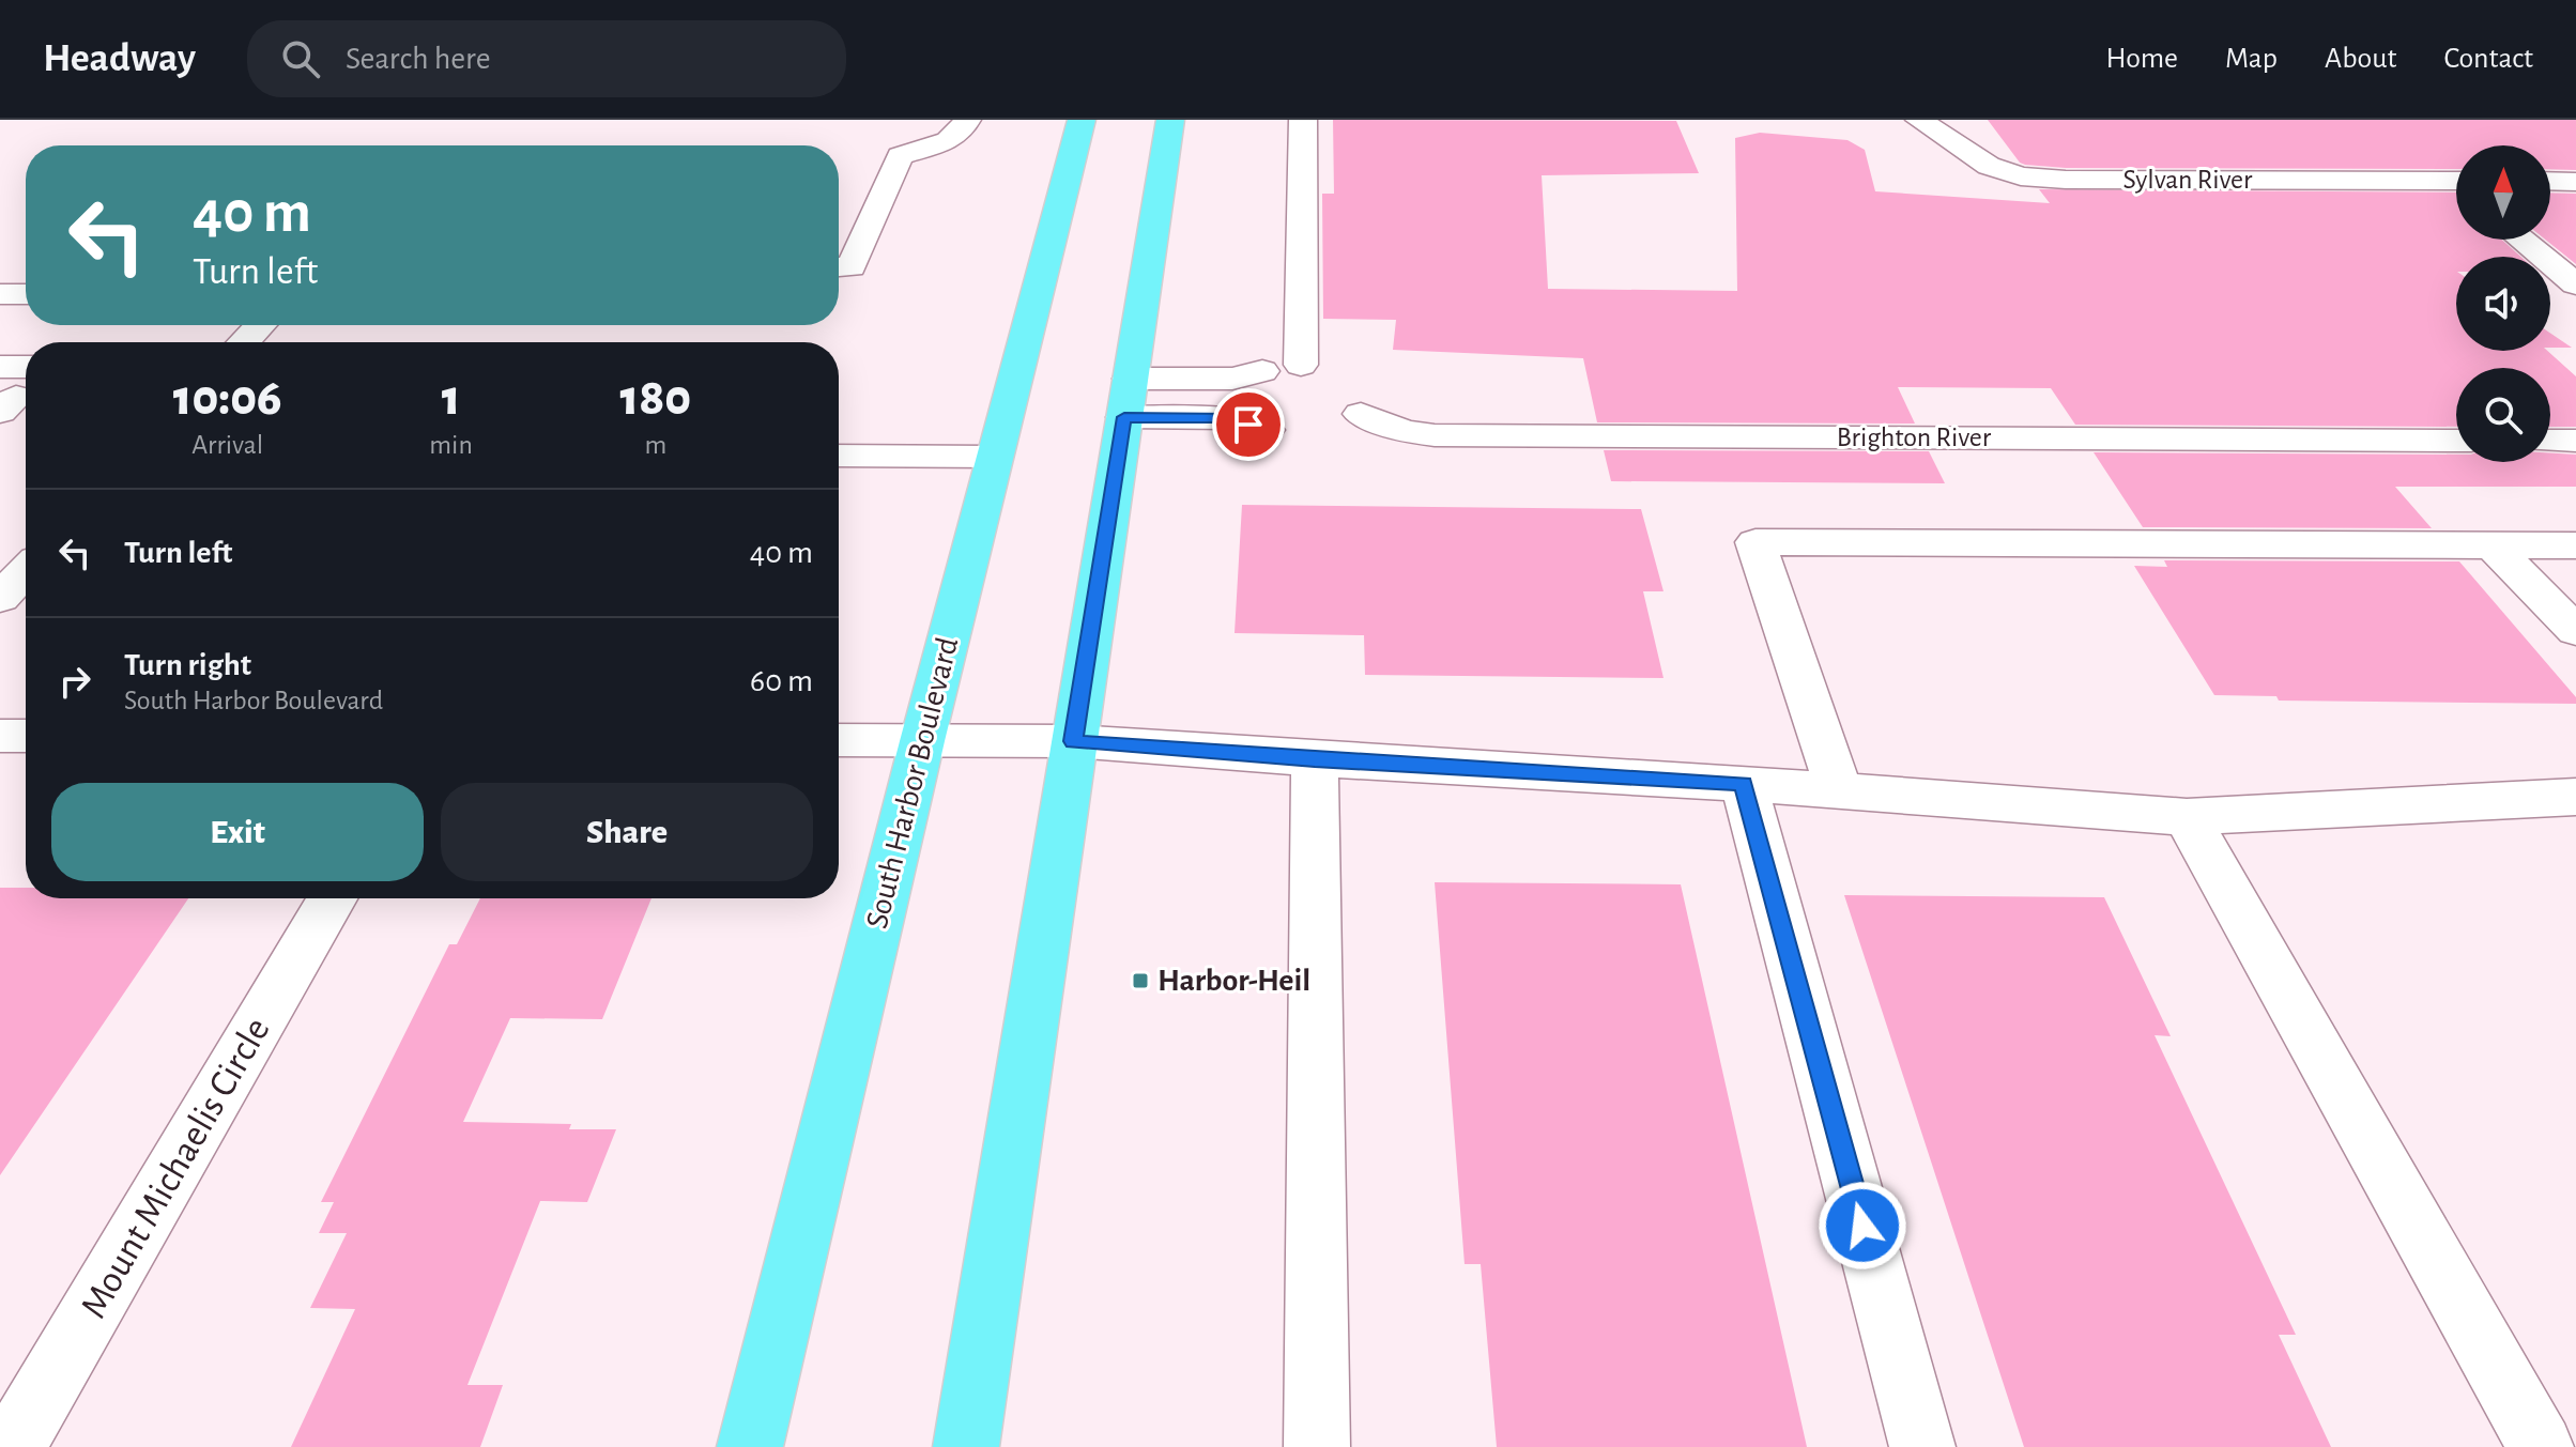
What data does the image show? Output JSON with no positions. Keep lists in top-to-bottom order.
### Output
{
  "streets": {
    "main road": ["South Harbor Boulevard"],
    "street": ["Sylvan River", "Brighton River", "Mount Michaelis Circle"]
  },
  "places": {
    "transit": ["Harbor-Heil"]
  },
  "north": "top",
  "page": {
    "header": "Headway",
    "search": "Search here",
    "nav": [
      "Home",
      "Map",
      "About",
      "Contact"
    ],
    "turn": ["40 m", "Turn left"],
    "eta": [
      "10:06",
      "Arrival",
      "1",
      "min",
      "180",
      "m"
    ],
    "list": [
      {
        "name": "Turn left",
        "value": "40 m"
      },
      {
        "name": "Turn right",
        "note": "South Harbor Boulevard",
        "value": "60 m"
      }
    ],
    "buttons": ["Exit", "Share"]
  }
}
